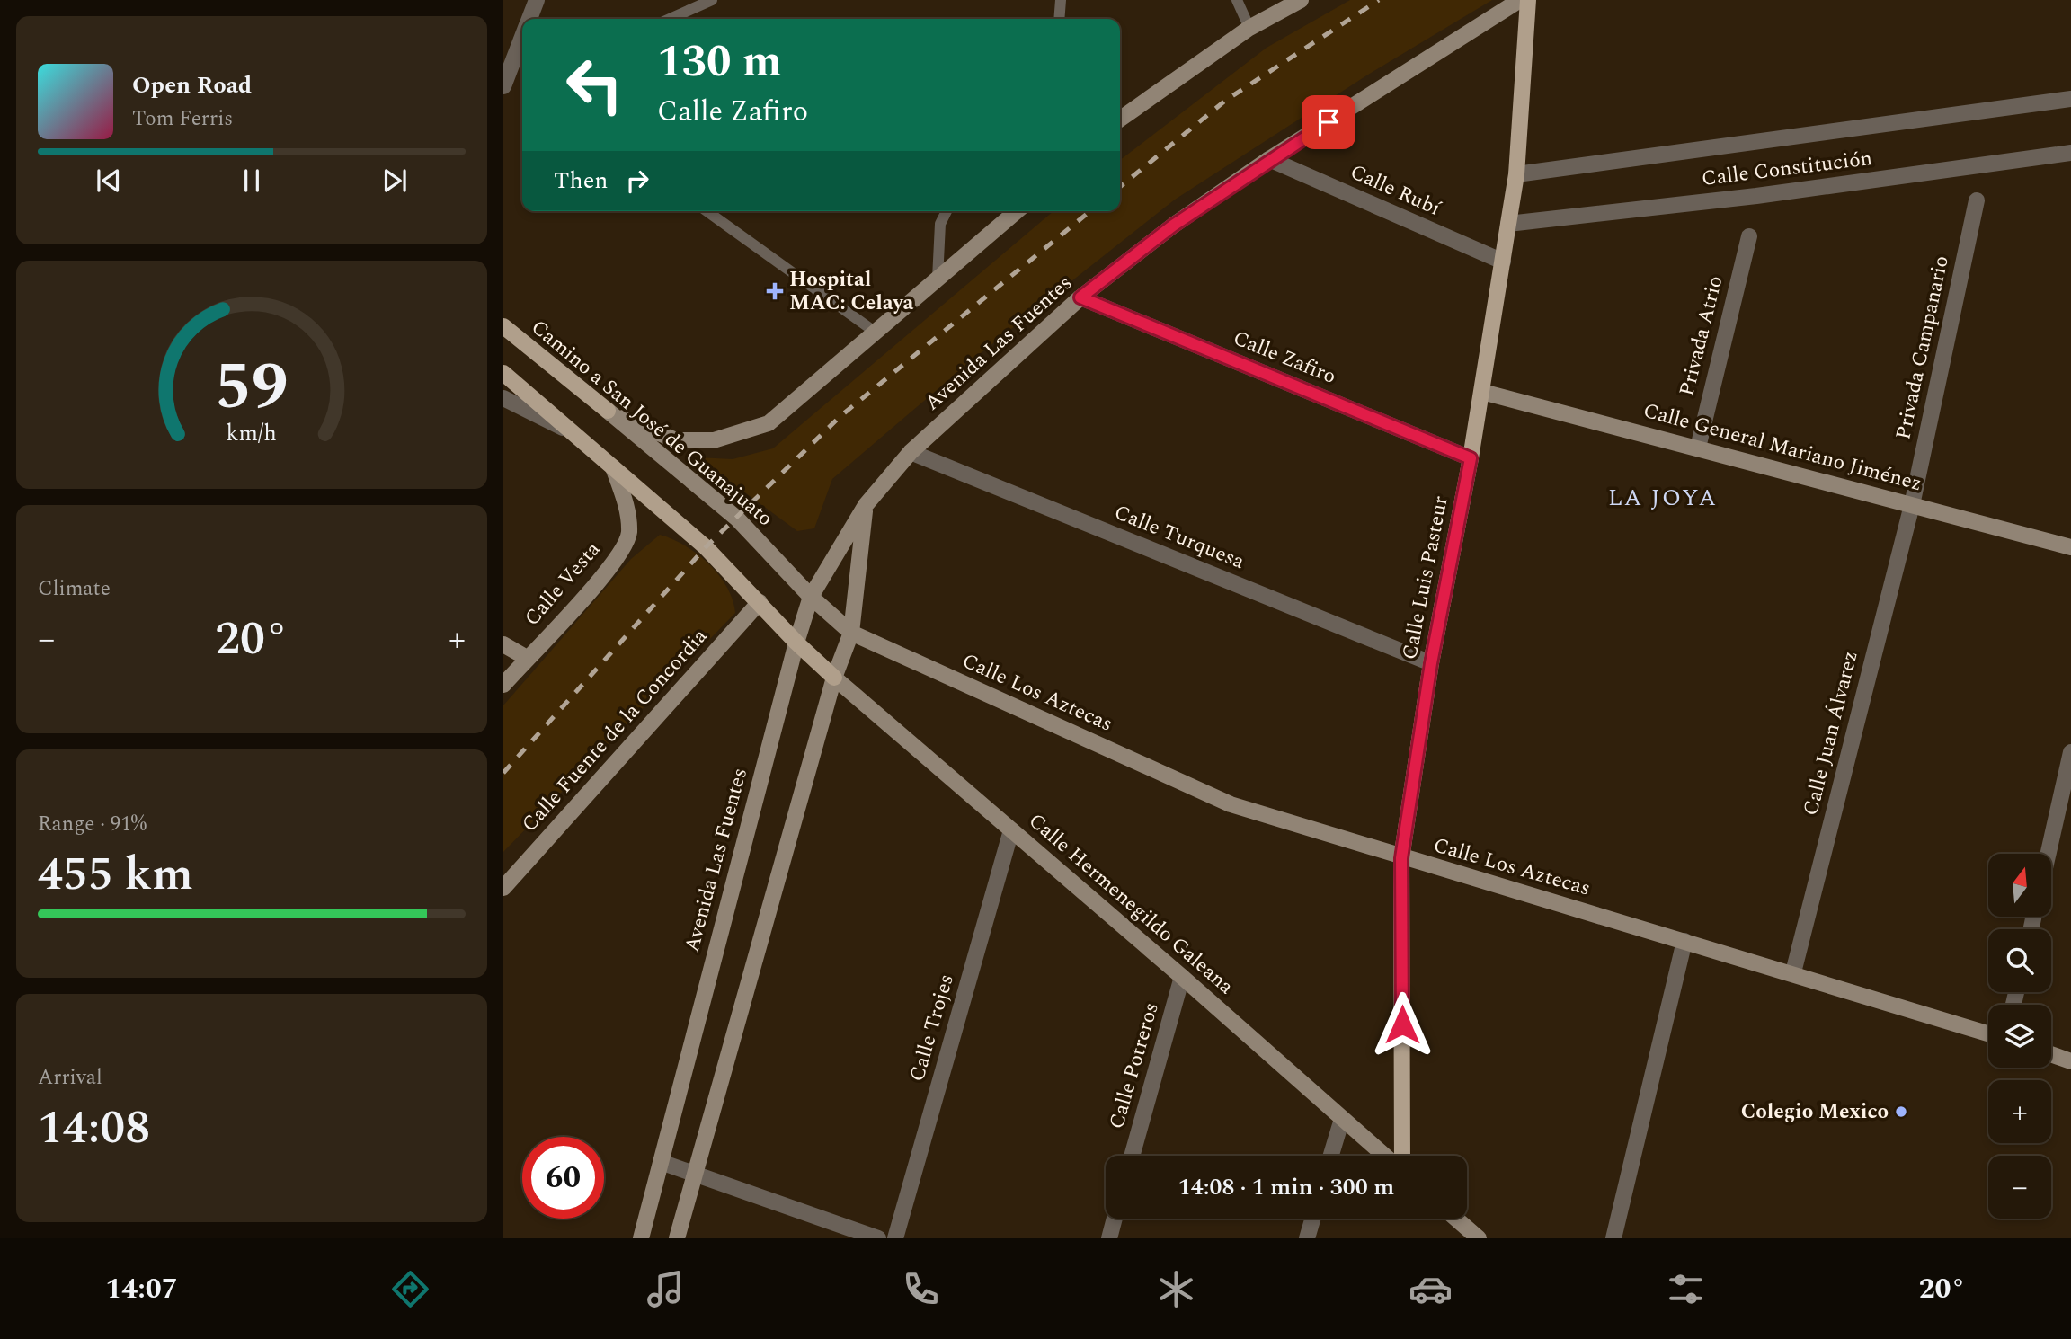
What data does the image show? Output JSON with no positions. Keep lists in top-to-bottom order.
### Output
{
  "streets": {
    "main road": [
      "Avenida Las Fuentes",
      "Camino a San José de Guanajuato",
      "Calle General Mariano Jiménez",
      "Calle Luis Pasteur",
      "Calle Vesta",
      "Calle Los Aztecas",
      "Calle Fuente de la Concordia",
      "Calle Hermenegildo Galeana"
    ],
    "street": [
      "Calle Constitución",
      "Calle Rubí",
      "Privada Atrio",
      "Privada Campanario",
      "Calle Zafiro",
      "Calle Turquesa",
      "Calle Juan Álvarez",
      "Calle Trojes",
      "Calle Potreros"
    ]
  },
  "crossings": [
    ["Calle Constitución", "Calle Luis Pasteur"],
    ["Calle Rubí", "Avenida Las Fuentes"],
    ["Calle Rubí", "Calle Luis Pasteur"],
    ["Privada Atrio", "Calle General Mariano Jiménez"],
    ["Avenida Las Fuentes", "Calle Zafiro"],
    ["Avenida Las Fuentes", "Camino a San José de Guanajuato"],
    ["Avenida Las Fuentes", "Calle Turquesa"],
    ["Privada Campanario", "Calle General Mariano Jiménez"],
    ["Privada Campanario", "Calle Juan Álvarez"],
    ["Calle Zafiro", "Calle Luis Pasteur"],
    ["Camino a San José de Guanajuato", "Calle Los Aztecas"],
    ["Calle General Mariano Jiménez", "Calle Luis Pasteur"],
    ["Calle General Mariano Jiménez", "Calle Juan Álvarez"],
    ["Calle Turquesa", "Calle Luis Pasteur"],
    ["Calle Luis Pasteur", "Calle Los Aztecas"],
    ["Calle Los Aztecas", "Calle Juan Álvarez"],
    ["Calle Hermenegildo Galeana", "Calle Trojes"],
    ["Calle Hermenegildo Galeana", "Calle Potreros"]
  ],
  "districts": ["LA JOYA"],
  "places": {
    "health": ["Hospital MAC: Celaya"],
    "other": ["Colegio Mexico"]
  },
  "north": "top",
  "page": {
    "turn": ["130 m", "Calle Zafiro"],
    "song": ["Open Road", "Tom Ferris"],
    "then": "Then",
    "tile": [
      "Climate",
      ["Range · 91%", "455 km"],
      ["Arrival", "14:08"]
    ],
    "heat": ["−", "20°", "+"],
    "map_buttons": ["+", "−"],
    "limit": "60",
    "trip": "14:08 · 1 min · 300 m",
    "tabs": ["14:07", "20°"],
    "gauge": ["59", "km/h"]
  }
}
